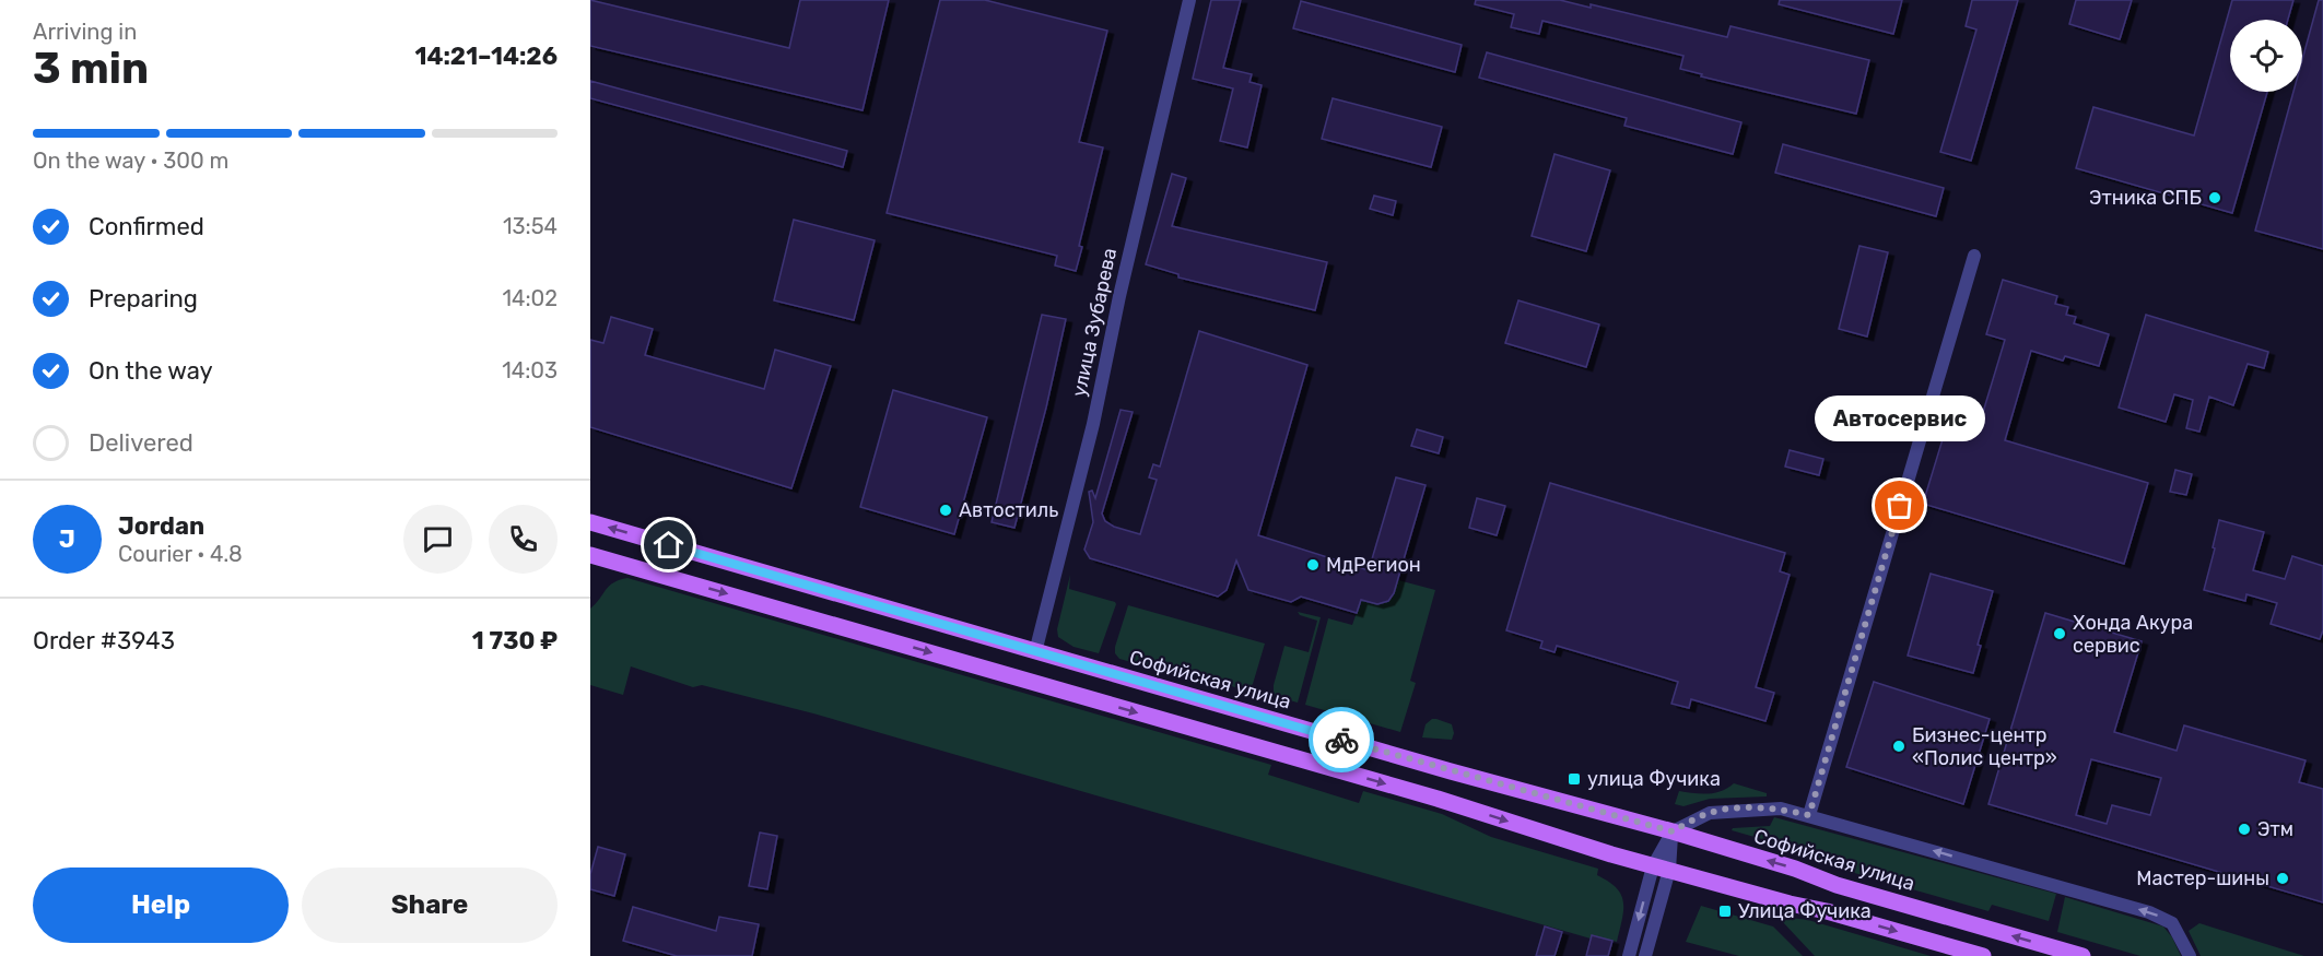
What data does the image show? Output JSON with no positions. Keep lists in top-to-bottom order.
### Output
{
  "streets": {
    "main road": ["Софийская улица"],
    "street": ["улица Зубарева"]
  },
  "crossings": [
    ["улица Зубарева", "Софийская улица"]
  ],
  "places": {
    "other": [
      "Этника СПБ",
      "Автосервис",
      "Автостиль",
      "МдРегион",
      "Хонда Акура сервис",
      "Бизнес-центр «Полис центр»",
      "Этм",
      "Мастер-шины"
    ],
    "transit": ["улица Фучика", "Улица Фучика"]
  },
  "page": {
    "heading": ["3 min", "Arriving in", "14:21–14:26"],
    "panel": [
      "Jordan",
      "Courier · 4.8",
      "Order #3943",
      "1 730 ₽"
    ],
    "bar": "On the way · 300 m",
    "list": [
      ["Confirmed", "13:54"],
      ["Preparing", "14:02"],
      ["On the way", "14:03"],
      "Delivered"
    ],
    "bubble": "Автосервис",
    "round": "J",
    "buttons": ["Help", "Share"]
  }
}
